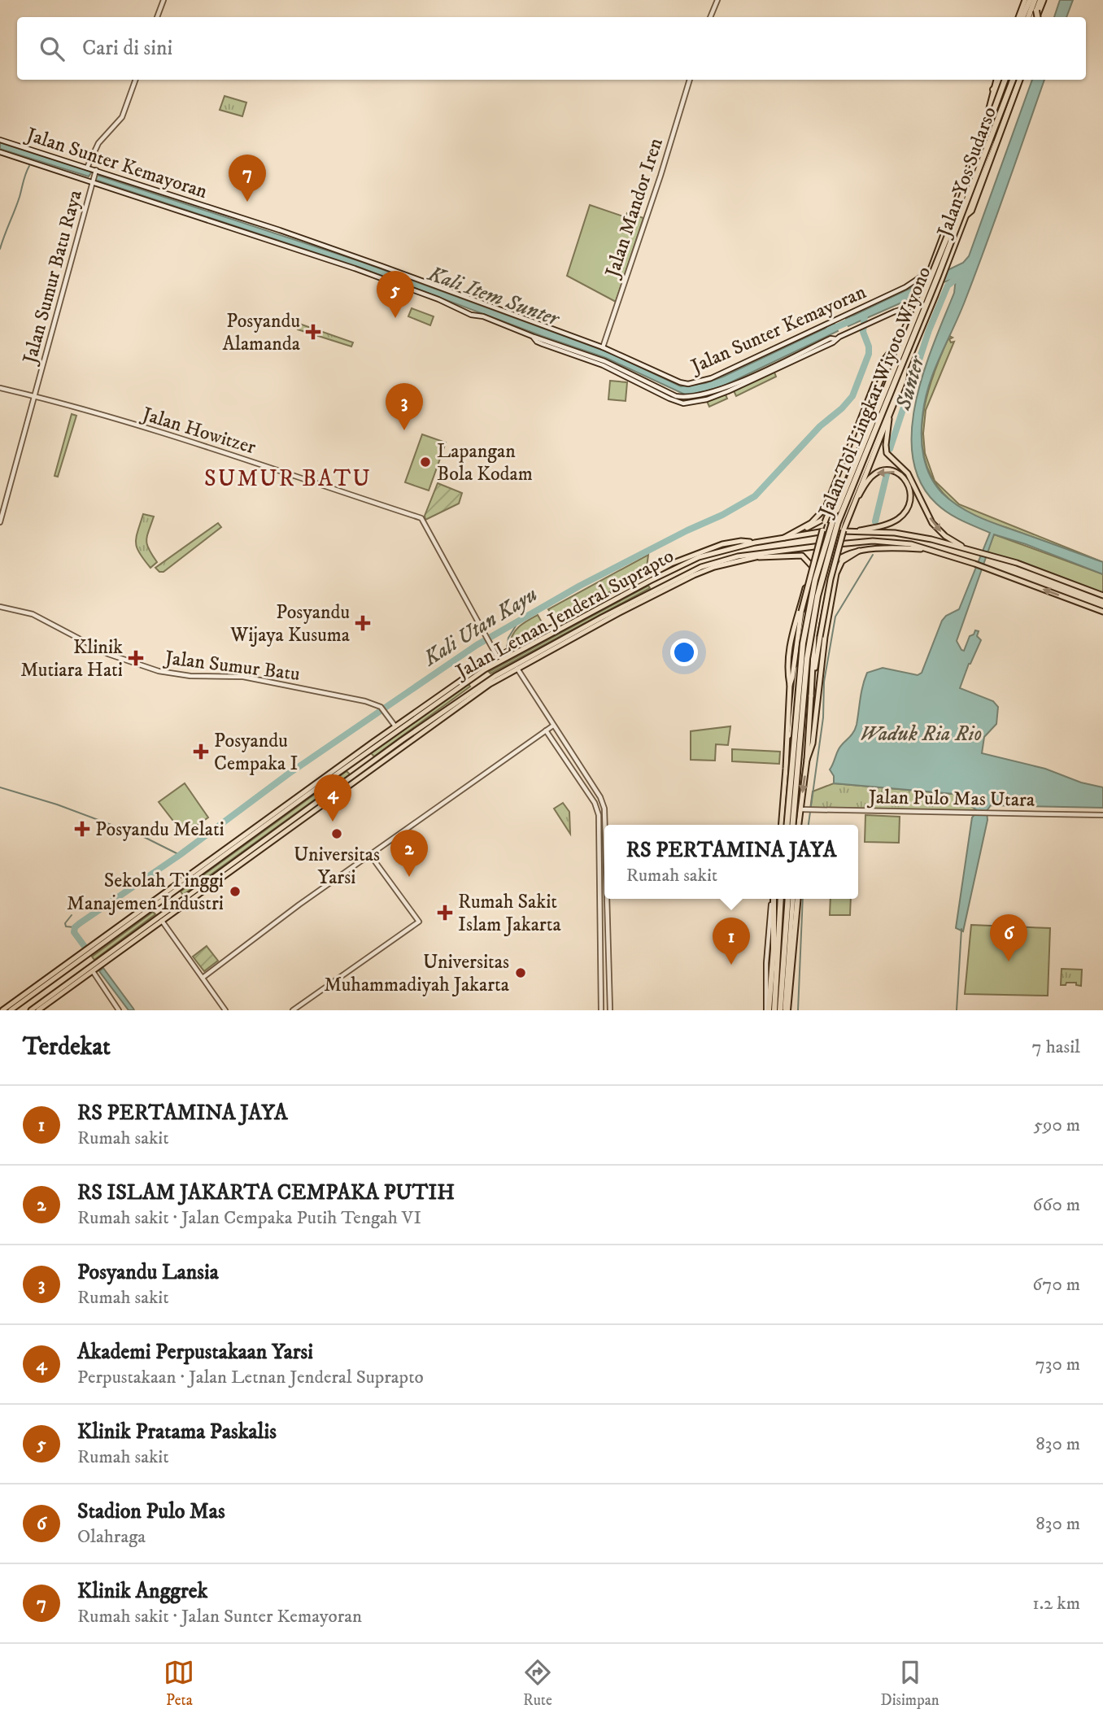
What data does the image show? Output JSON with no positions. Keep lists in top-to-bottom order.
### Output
{
  "streets": {
    "highway": ["Jalan Tol Lingkar Wiyoto Wiyono"],
    "main road": ["Jalan Yos Sudarso", "Jalan Letnan Jenderal Suprapto"],
    "street": [
      "Jalan Sunter Kemayoran",
      "Jalan Mandor Iren",
      "Jalan Sumur Batu Raya",
      "Jalan Howitzer",
      "Jalan Sumur Batu",
      "Jalan Pulo Mas Utara"
    ]
  },
  "crossings": [
    ["Jalan Sunter Kemayoran", "Jalan Yos Sudarso"],
    ["Jalan Sunter Kemayoran", "Jalan Mandor Iren"],
    ["Jalan Sunter Kemayoran", "Jalan Sumur Batu Raya"],
    ["Jalan Yos Sudarso", "Jalan Letnan Jenderal Suprapto"],
    ["Jalan Sumur Batu Raya", "Jalan Howitzer"],
    ["Jalan Howitzer", "Jalan Letnan Jenderal Suprapto"],
    ["Jalan Letnan Jenderal Suprapto", "Jalan Sumur Batu"]
  ],
  "districts": ["SUMUR BATU"],
  "water": [
    "Kali Item Sunter",
    "Sunter",
    "Kali Utan Kayu",
    "Waduk Ria Rio"
  ],
  "places": {
    "health": [
      "Posyandu Alamanda",
      "Posyandu Wijaya Kusuma",
      "Klinik Mutiara Hati",
      "Posyandu Cempaka I",
      "Posyandu Melati",
      "Rumah Sakit Islam Jakarta"
    ],
    "other": [
      "Lapangan Bola Kodam",
      "Universitas Yarsi",
      "Sekolah Tinggi Manajemen Industri",
      "Universitas Muhammadiyah Jakarta"
    ]
  },
  "page": {
    "search": "Cari di sini",
    "pins": [
      "7",
      "5",
      "3",
      "4",
      "2",
      "6",
      "1"
    ],
    "popup": ["RS PERTAMINA JAYA", "Rumah sakit"],
    "heading": ["Terdekat", "7 hasil"],
    "list": [
      {
        "mark": "1",
        "name": "RS PERTAMINA JAYA",
        "note": "Rumah sakit",
        "value": "590 m"
      },
      {
        "mark": "2",
        "name": "RS ISLAM JAKARTA CEMPAKA PUTIH",
        "note": "Rumah sakit · Jalan Cempaka Putih Tengah VI",
        "value": "660 m"
      },
      {
        "mark": "3",
        "name": "Posyandu Lansia",
        "note": "Rumah sakit",
        "value": "670 m"
      },
      {
        "mark": "4",
        "name": "Akademi Perpustakaan Yarsi",
        "note": "Perpustakaan · Jalan Letnan Jenderal Suprapto",
        "value": "730 m"
      },
      {
        "mark": "5",
        "name": "Klinik Pratama Paskalis",
        "note": "Rumah sakit",
        "value": "830 m"
      },
      {
        "mark": "6",
        "name": "Stadion Pulo Mas",
        "note": "Olahraga",
        "value": "830 m"
      },
      {
        "mark": "7",
        "name": "Klinik Anggrek",
        "note": "Rumah sakit · Jalan Sunter Kemayoran",
        "value": "1.2 km"
      }
    ],
    "nav": ["Peta", "Rute", "Disimpan"]
  }
}
